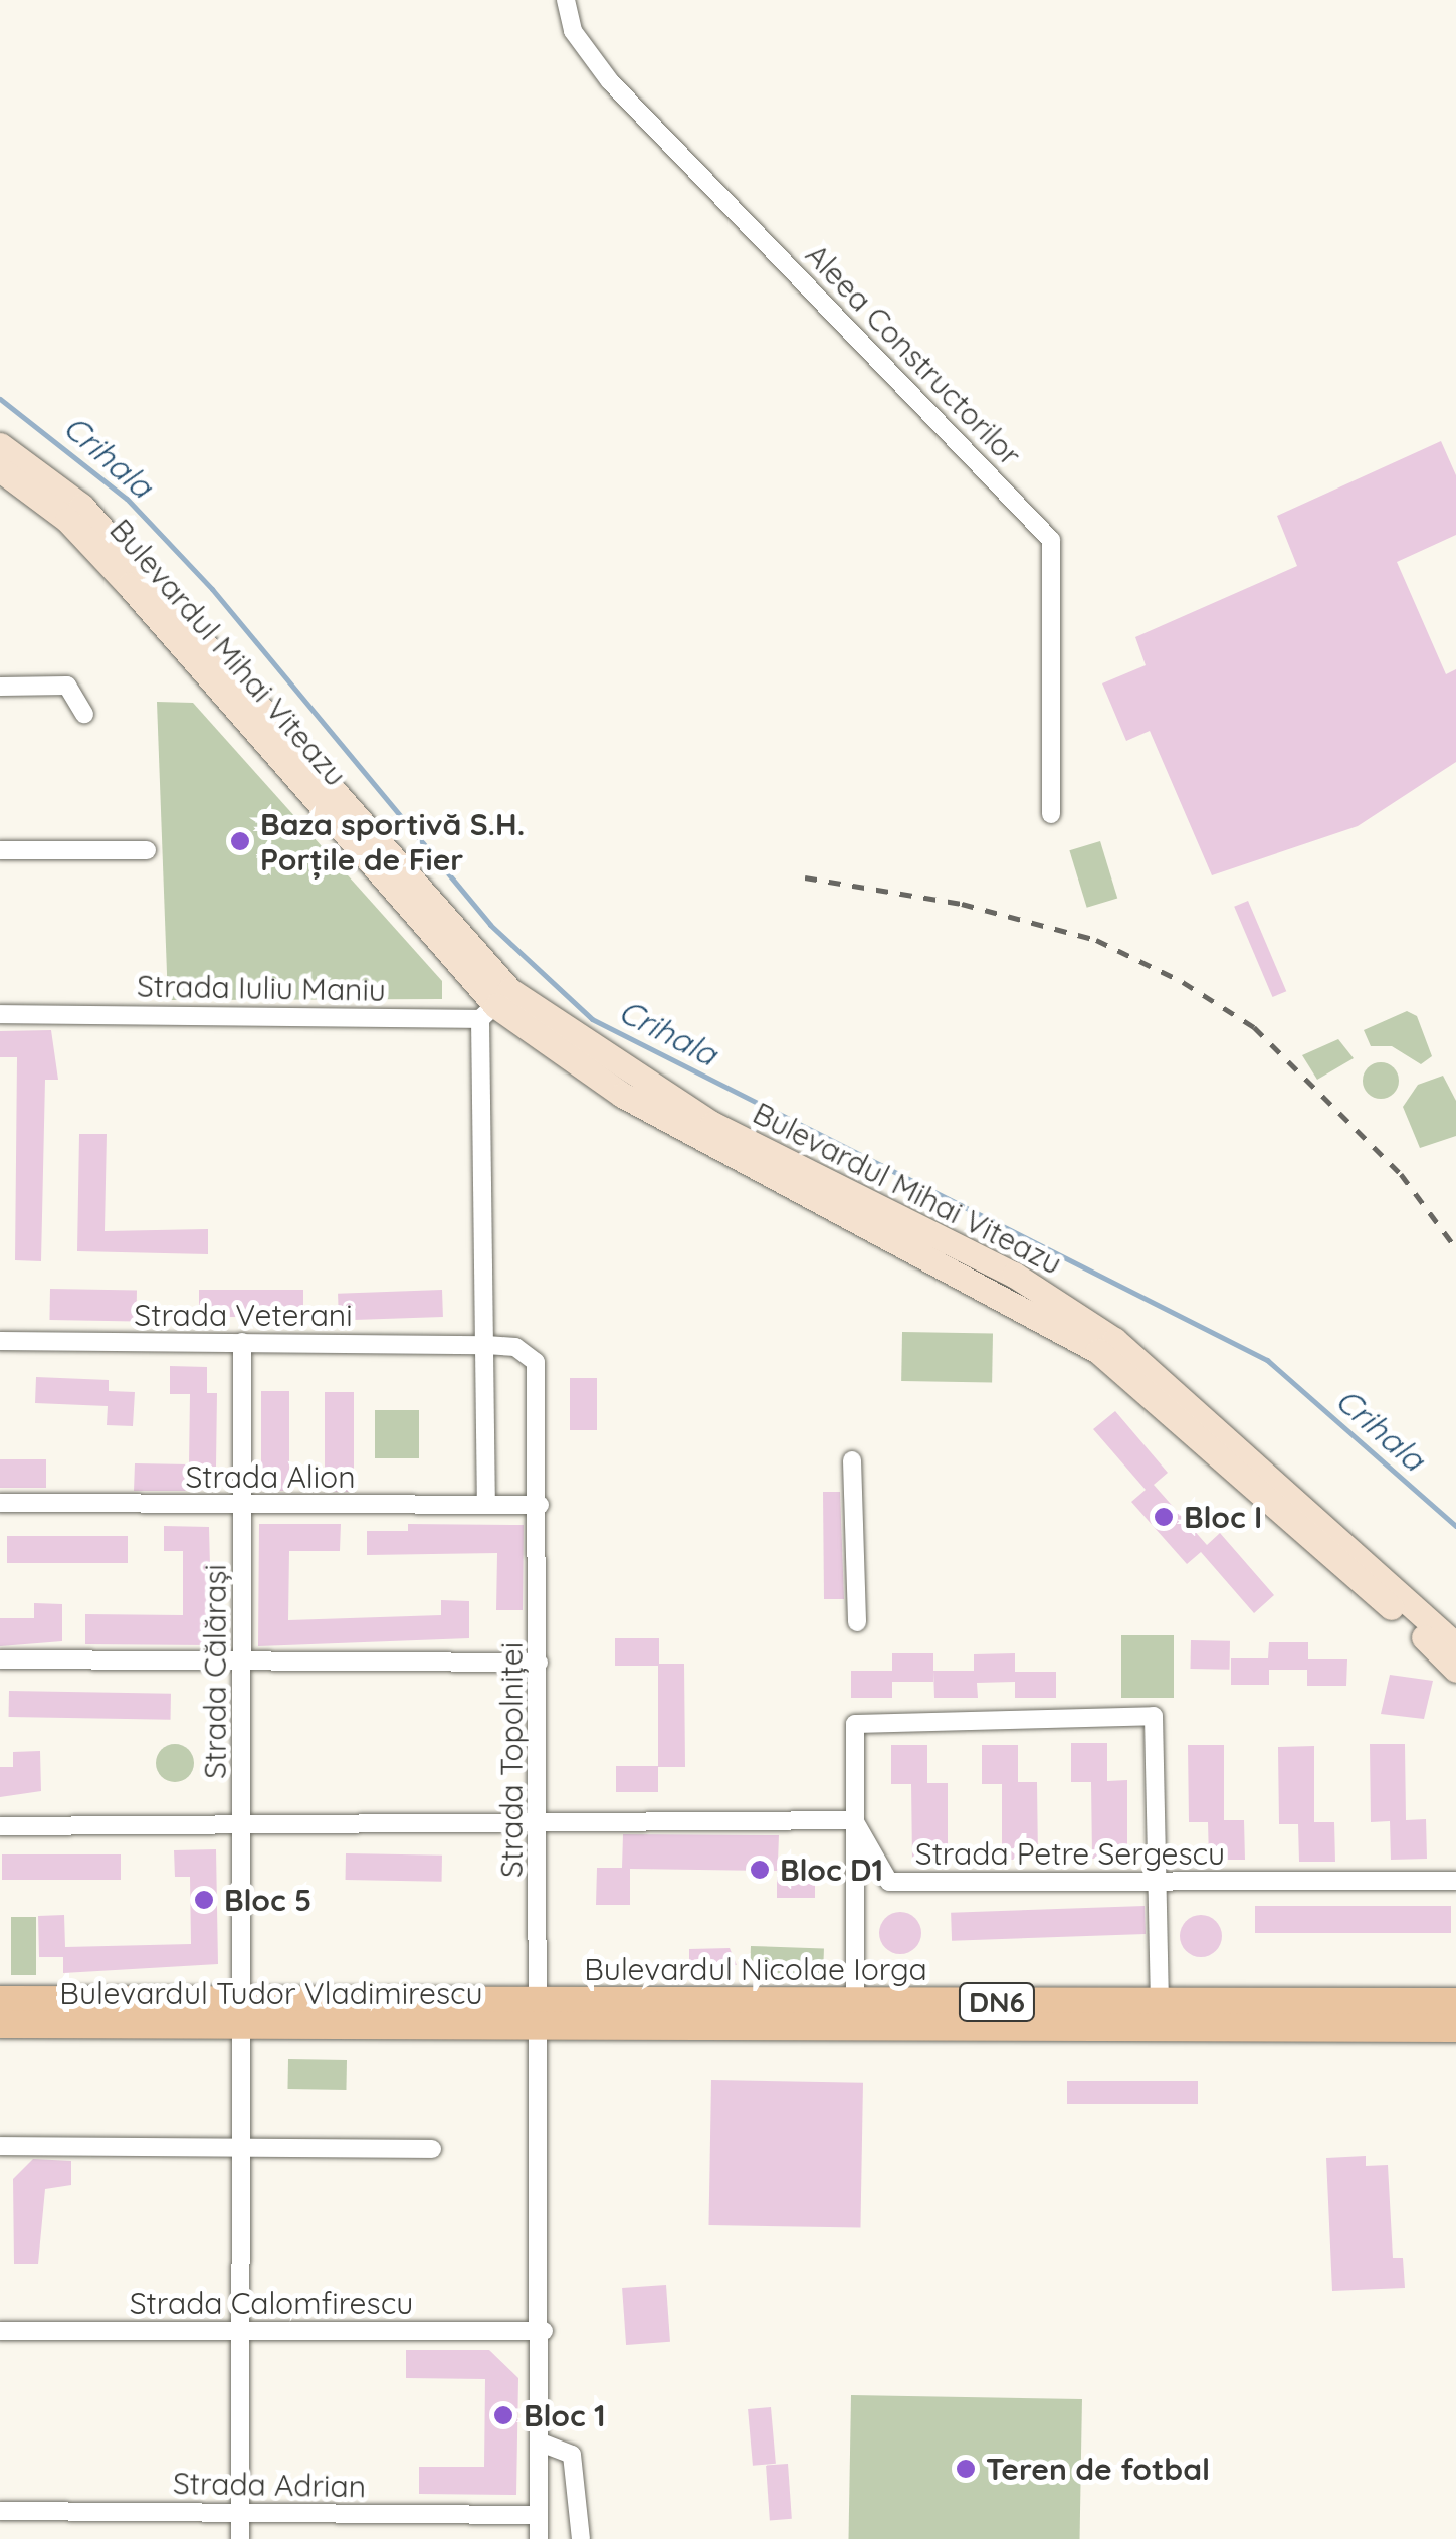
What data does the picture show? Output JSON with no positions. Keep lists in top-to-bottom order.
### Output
{
  "streets": {
    "main road": [
      "Bulevardul Mihai Viteazu",
      "Bulevardul Nicolae Iorga",
      "Bulevardul Tudor Vladimirescu",
      "DN6"
    ],
    "street": [
      "Aleea Constructorilor",
      "Strada Iuliu Maniu",
      "Strada Veterani",
      "Strada Alion",
      "Strada Călărași",
      "Strada Topolniței",
      "Strada Petre Sergescu",
      "Strada Calomfirescu",
      "Strada Adrian"
    ]
  },
  "crossings": [
    ["Bulevardul Mihai Viteazu", "Strada Iuliu Maniu"],
    ["Strada Veterani", "Strada Călărași"],
    ["Strada Veterani", "Strada Topolniței"],
    ["Strada Alion", "Strada Călărași"],
    ["Strada Alion", "Strada Topolniței"],
    ["Strada Călărași", "Bulevardul Tudor Vladimirescu"],
    ["Strada Călărași", "Strada Calomfirescu"],
    ["Strada Călărași", "Strada Adrian"],
    ["Strada Topolniței", "Bulevardul Nicolae Iorga"],
    ["Strada Topolniței", "Bulevardul Tudor Vladimirescu"],
    ["Strada Topolniței", "Strada Calomfirescu"],
    ["Strada Topolniței", "Strada Adrian"],
    ["Bulevardul Nicolae Iorga", "Bulevardul Tudor Vladimirescu"]
  ],
  "water": ["Crihala"],
  "places": [
    "Baza sportivă S.H. Porțile de Fier",
    "Bloc I",
    "Bloc D1",
    "Bloc 5",
    "Bloc 1",
    "Teren de fotbal"
  ]
}
